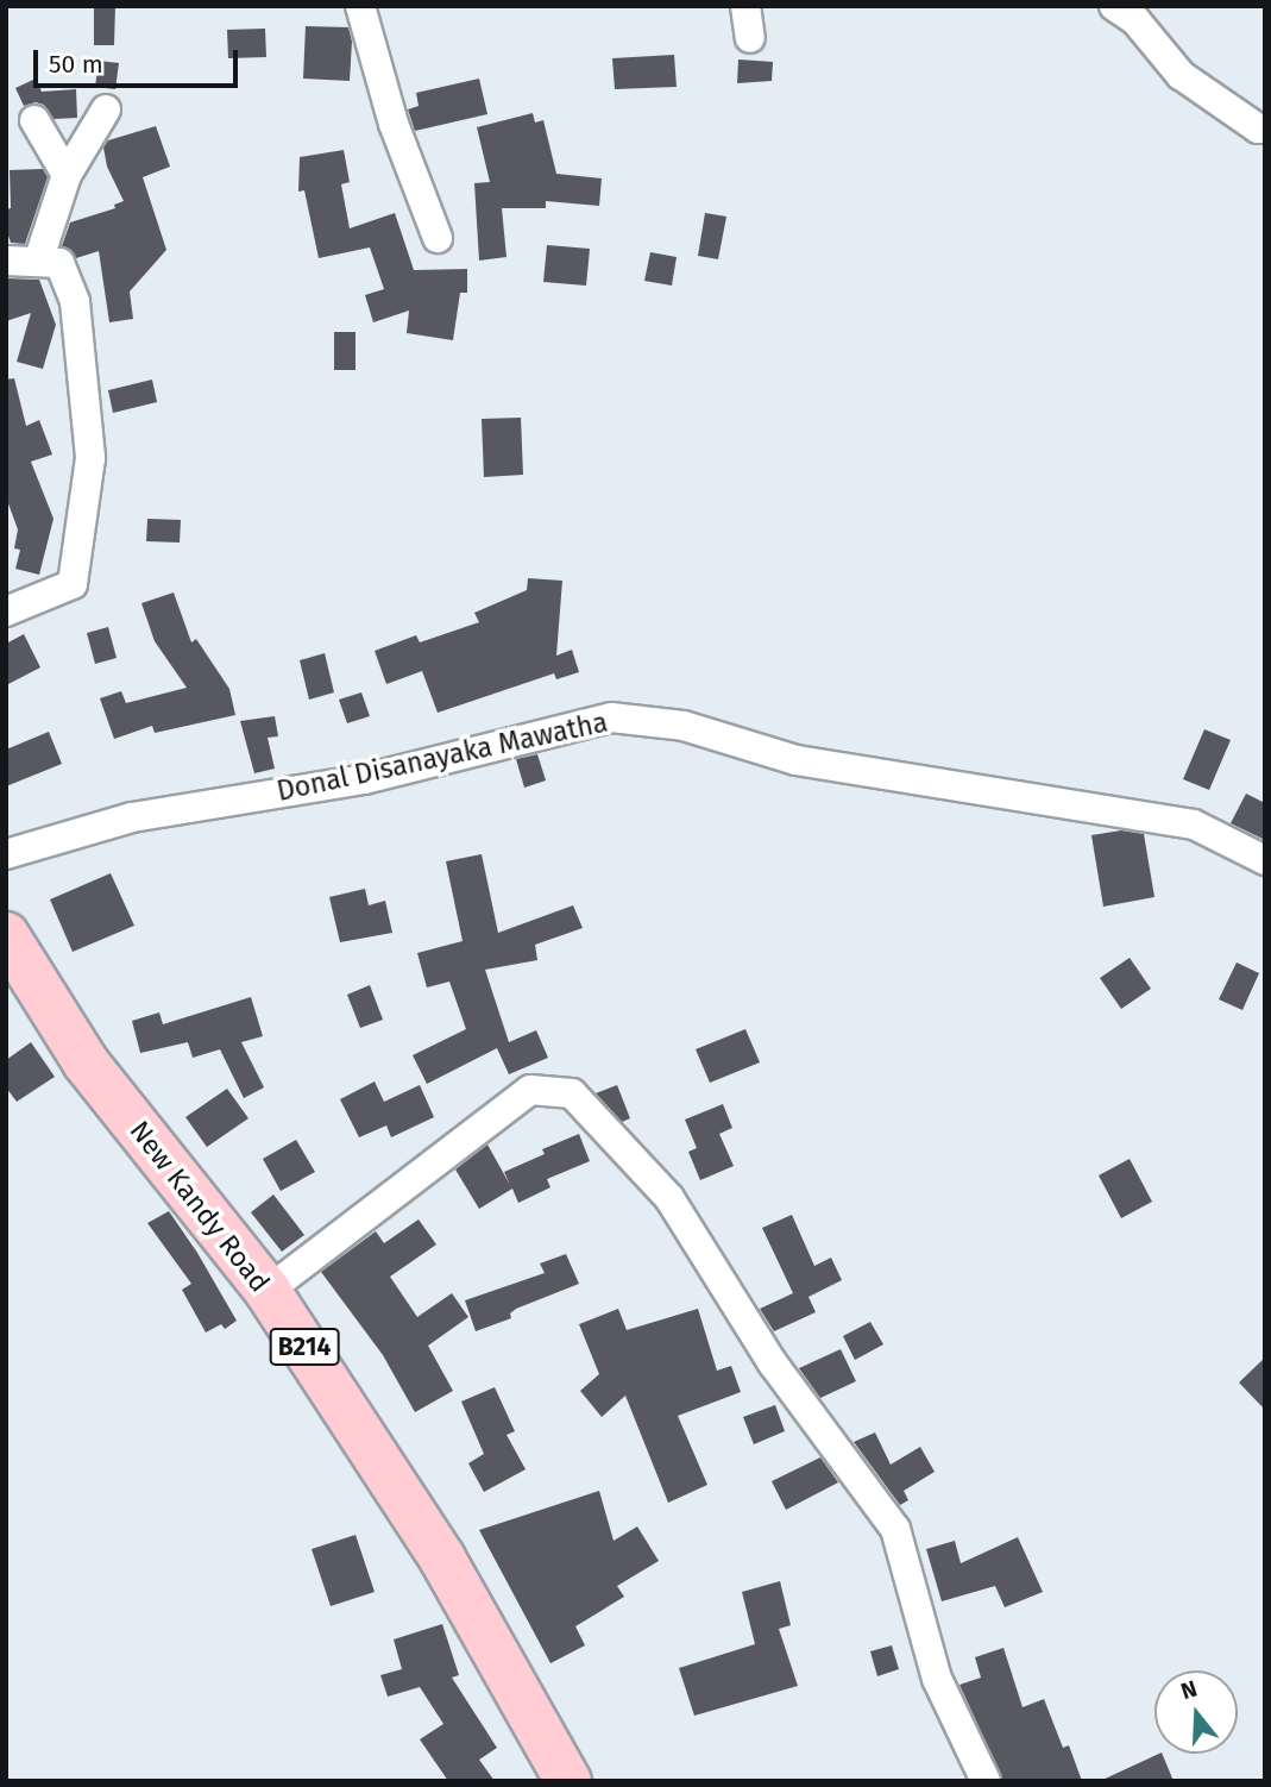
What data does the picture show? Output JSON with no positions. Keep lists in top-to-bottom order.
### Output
{
  "streets": {
    "main road": ["New Kandy Road", "B214"],
    "street": ["Donal Disanayaka Mawatha"]
  },
  "scale_bar": "50 m",
  "north": "top"
}
